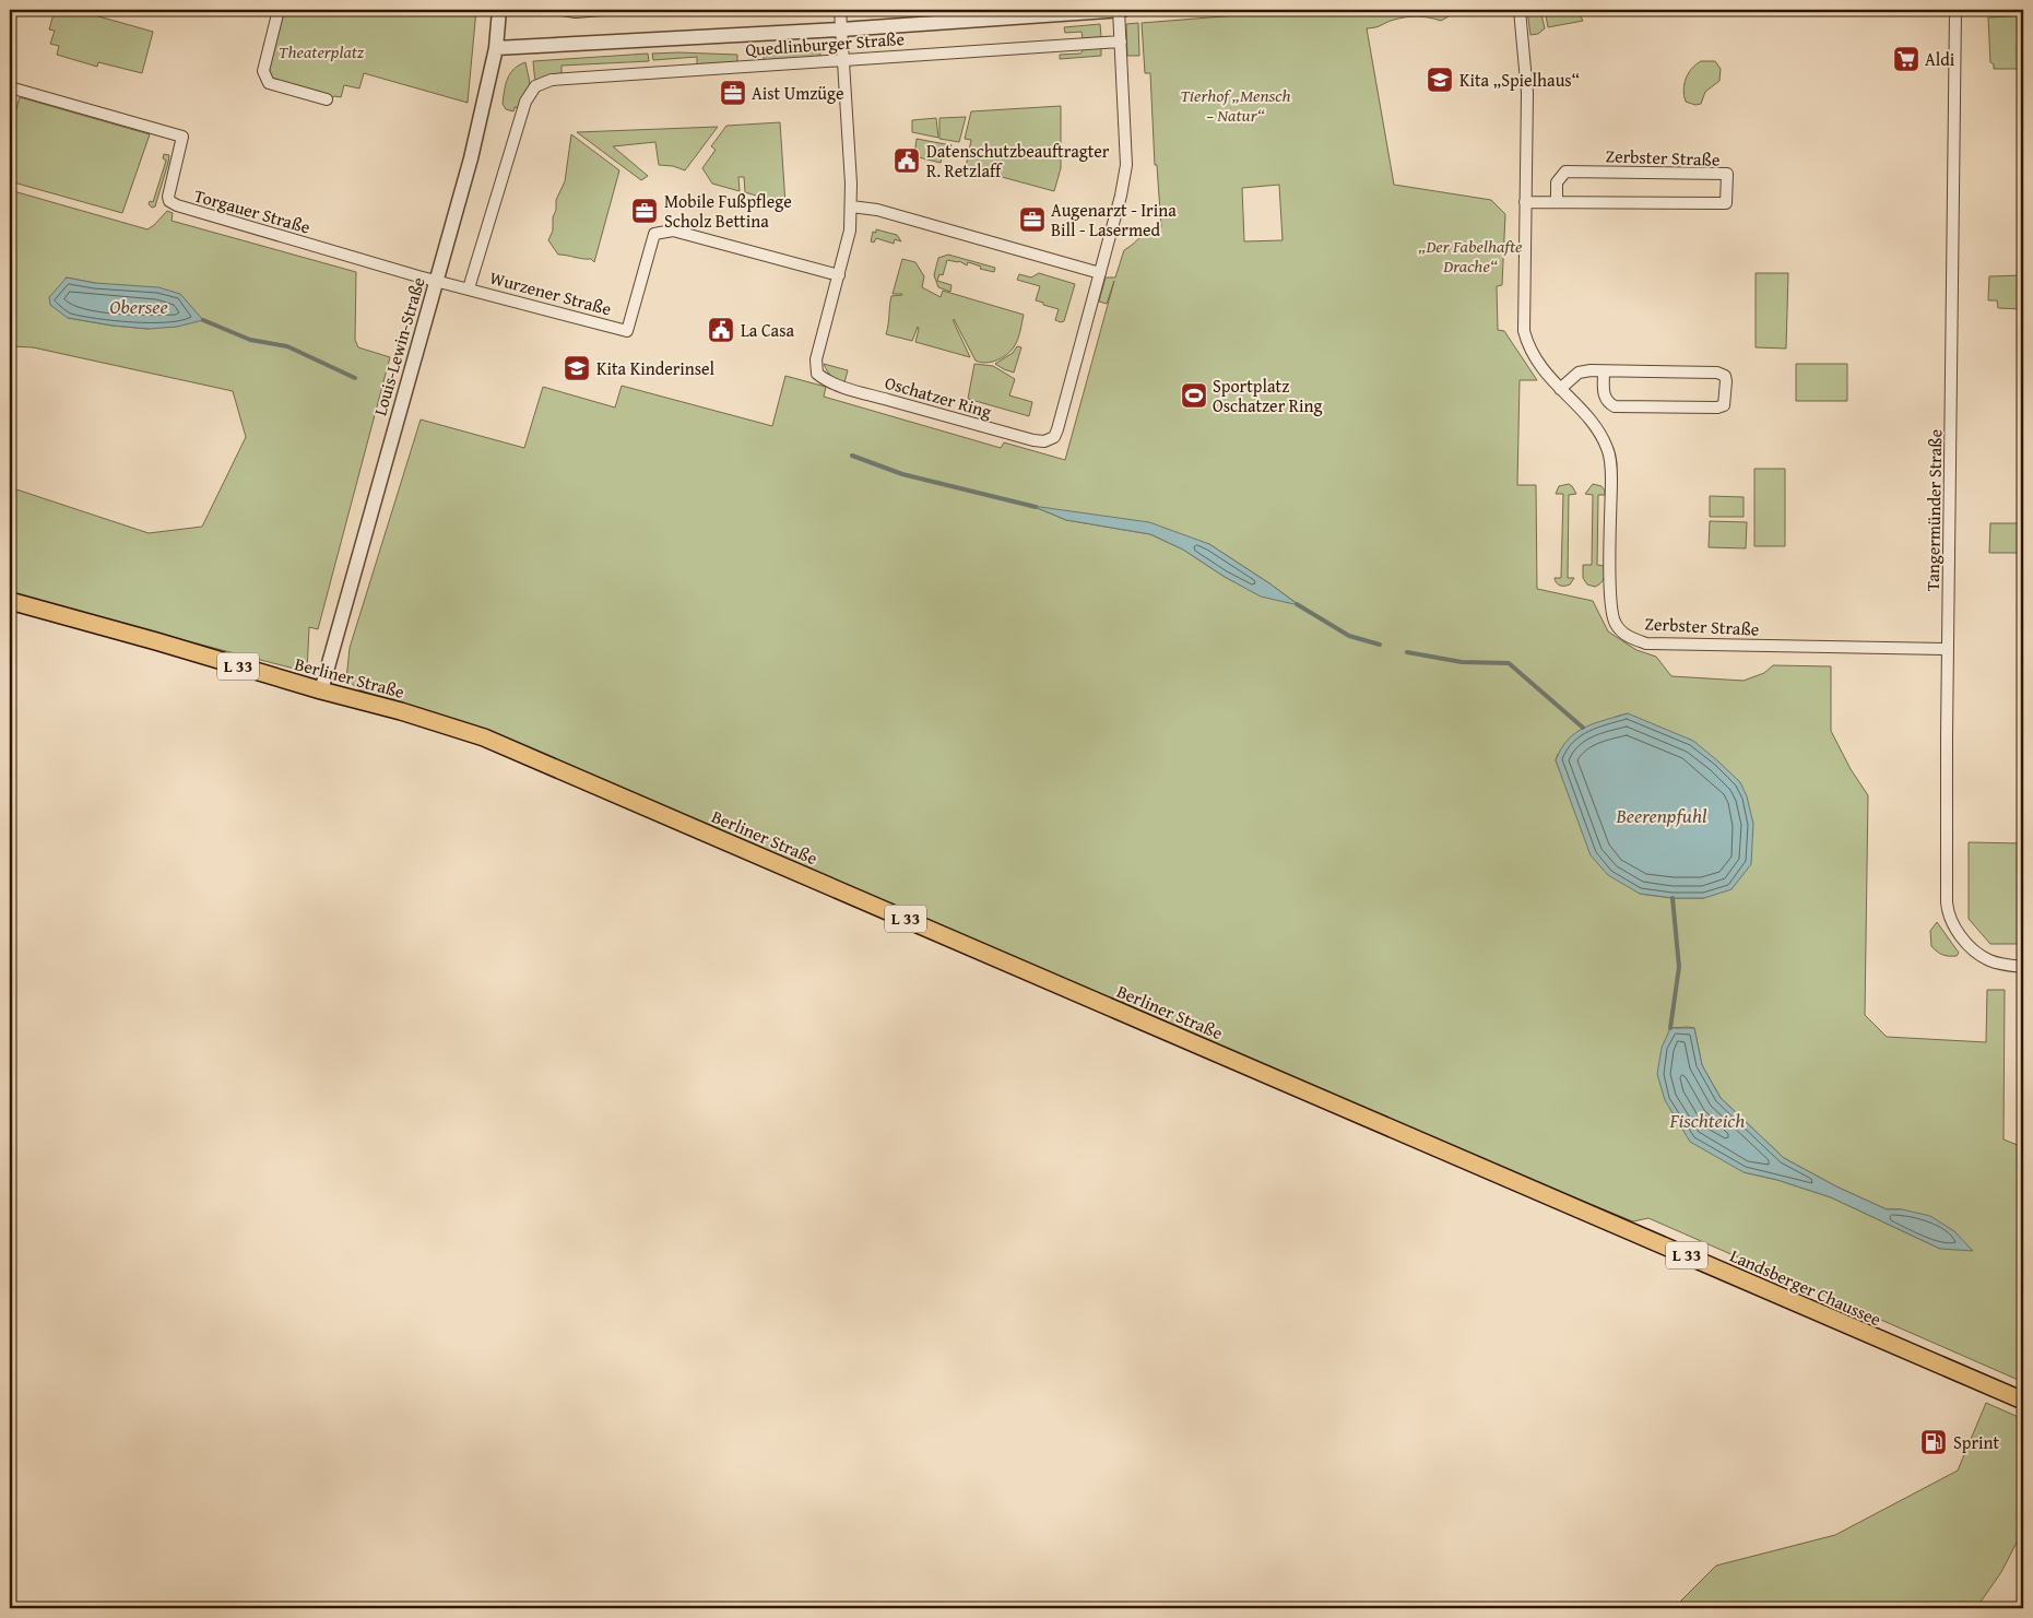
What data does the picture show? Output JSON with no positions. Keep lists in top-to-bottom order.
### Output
{
  "streets": {
    "main road": ["L 33", "Berliner Straße", "Landsberger Chaussee"],
    "street": [
      "Quedlinburger Straße",
      "Zerbster Straße",
      "Torgauer Straße",
      "Wurzener Straße",
      "Louis-Lewin-Straße",
      "Oschatzer Ring",
      "Tangermünder Straße"
    ]
  },
  "crossings": [
    ["Quedlinburger Straße", "Wurzener Straße"],
    ["Quedlinburger Straße", "Louis-Lewin-Straße"],
    ["Quedlinburger Straße", "Oschatzer Ring"],
    ["Zerbster Straße", "Tangermünder Straße"],
    ["Torgauer Straße", "Wurzener Straße"],
    ["Torgauer Straße", "Louis-Lewin-Straße"],
    ["Wurzener Straße", "Louis-Lewin-Straße"],
    ["Wurzener Straße", "Oschatzer Ring"],
    ["Louis-Lewin-Straße", "Berliner Straße"],
    ["Berliner Straße", "Landsberger Chaussee"]
  ],
  "water": ["Obersee", "Beerenpfuhl", "Fischteich"],
  "parks": ["Theaterplatz", "Tierhof „Mensch – Natur“", "„Der Fabelhafte Drache“"],
  "places": {
    "supermarket": ["Aldi"],
    "school or university": ["Kita „Spielhaus“", "Kita Kinderinsel"],
    "office": ["Aist Umzüge", "Mobile Fußpflege Scholz Bettina", "Augenarzt - Irina Bill - Lasermed"],
    "public building": ["Datenschutzbeauftragter R. Retzlaff", "La Casa"],
    "sports": ["Sportplatz Oschatzer Ring"],
    "fuel station": ["Sprint"]
  }
}
